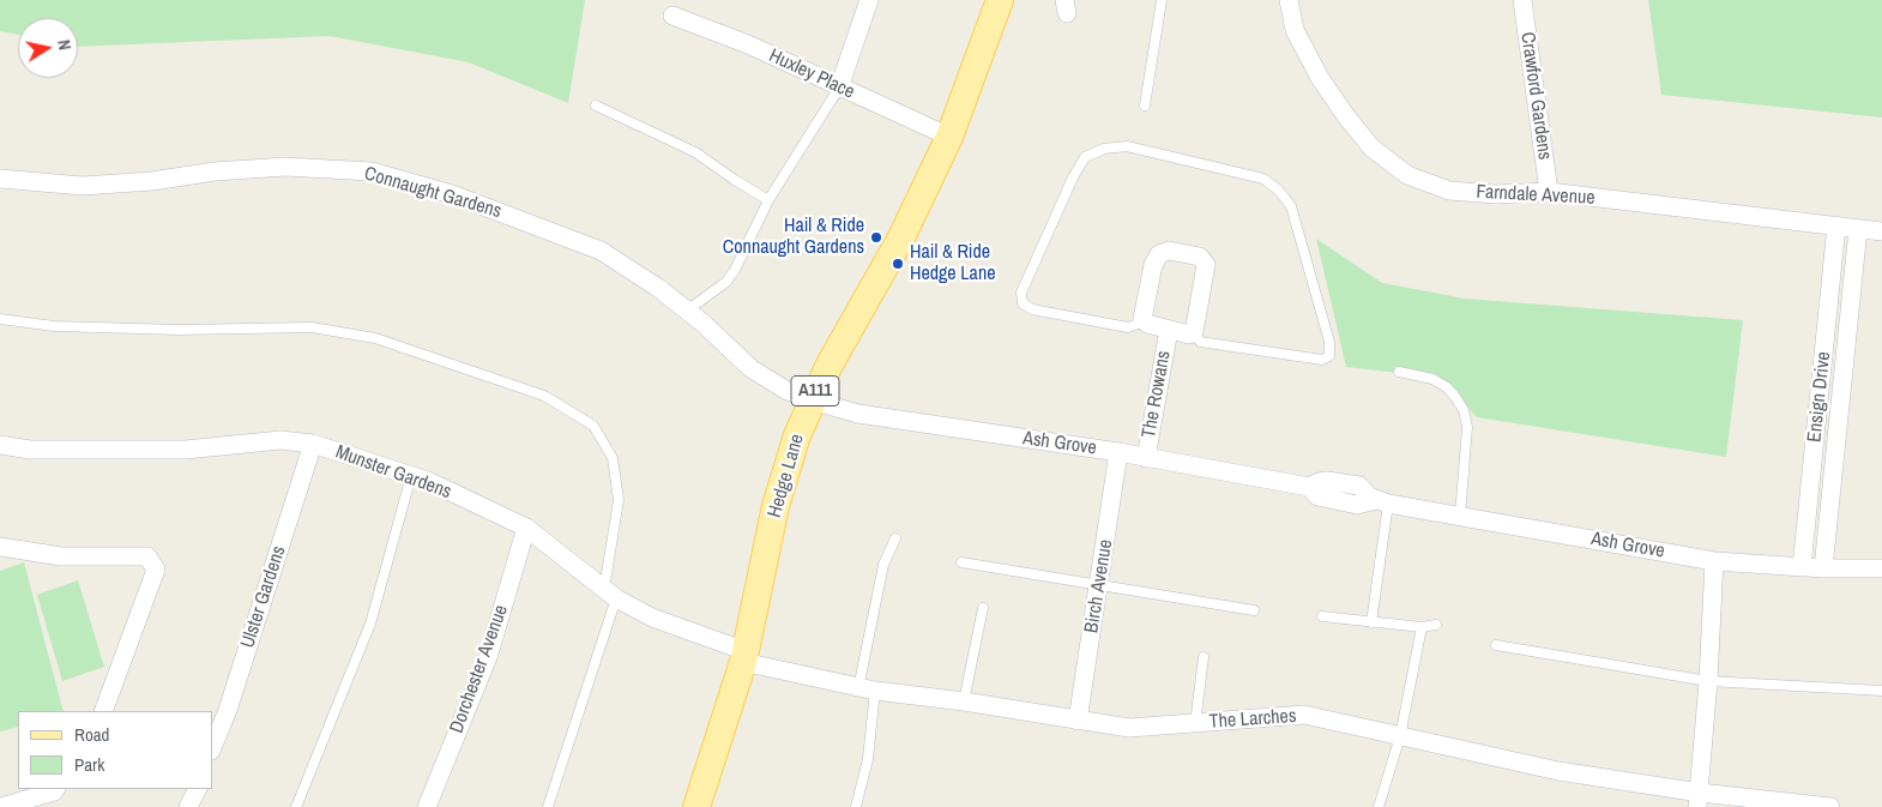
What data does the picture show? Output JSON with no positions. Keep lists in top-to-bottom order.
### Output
{
  "streets": {
    "main road": ["A111", "Hedge Lane"],
    "street": [
      "Huxley Place",
      "Crawford Gardens",
      "Connaught Gardens",
      "Farndale Avenue",
      "The Rowans",
      "Ensign Drive",
      "Ash Grove",
      "Munster Gardens",
      "Birch Avenue",
      "Ulster Gardens",
      "Dorchester Avenue",
      "The Larches"
    ]
  },
  "crossings": [
    ["Huxley Place", "Hedge Lane"],
    ["Crawford Gardens", "Farndale Avenue"],
    ["Connaught Gardens", "Ash Grove"],
    ["Connaught Gardens", "Hedge Lane"],
    ["Farndale Avenue", "Ensign Drive"],
    ["The Rowans", "Ash Grove"],
    ["Ensign Drive", "Ash Grove"],
    ["Ash Grove", "Hedge Lane"],
    ["Ash Grove", "Birch Avenue"],
    ["Munster Gardens", "Hedge Lane"],
    ["Munster Gardens", "Ulster Gardens"],
    ["Munster Gardens", "Dorchester Avenue"],
    ["Munster Gardens", "The Larches"],
    ["Hedge Lane", "The Larches"],
    ["Birch Avenue", "The Larches"]
  ],
  "places": ["Hail & Ride Connaught Gardens", "Hail & Ride Hedge Lane"],
  "legend": ["Road", "Park"],
  "north": "right"
}
